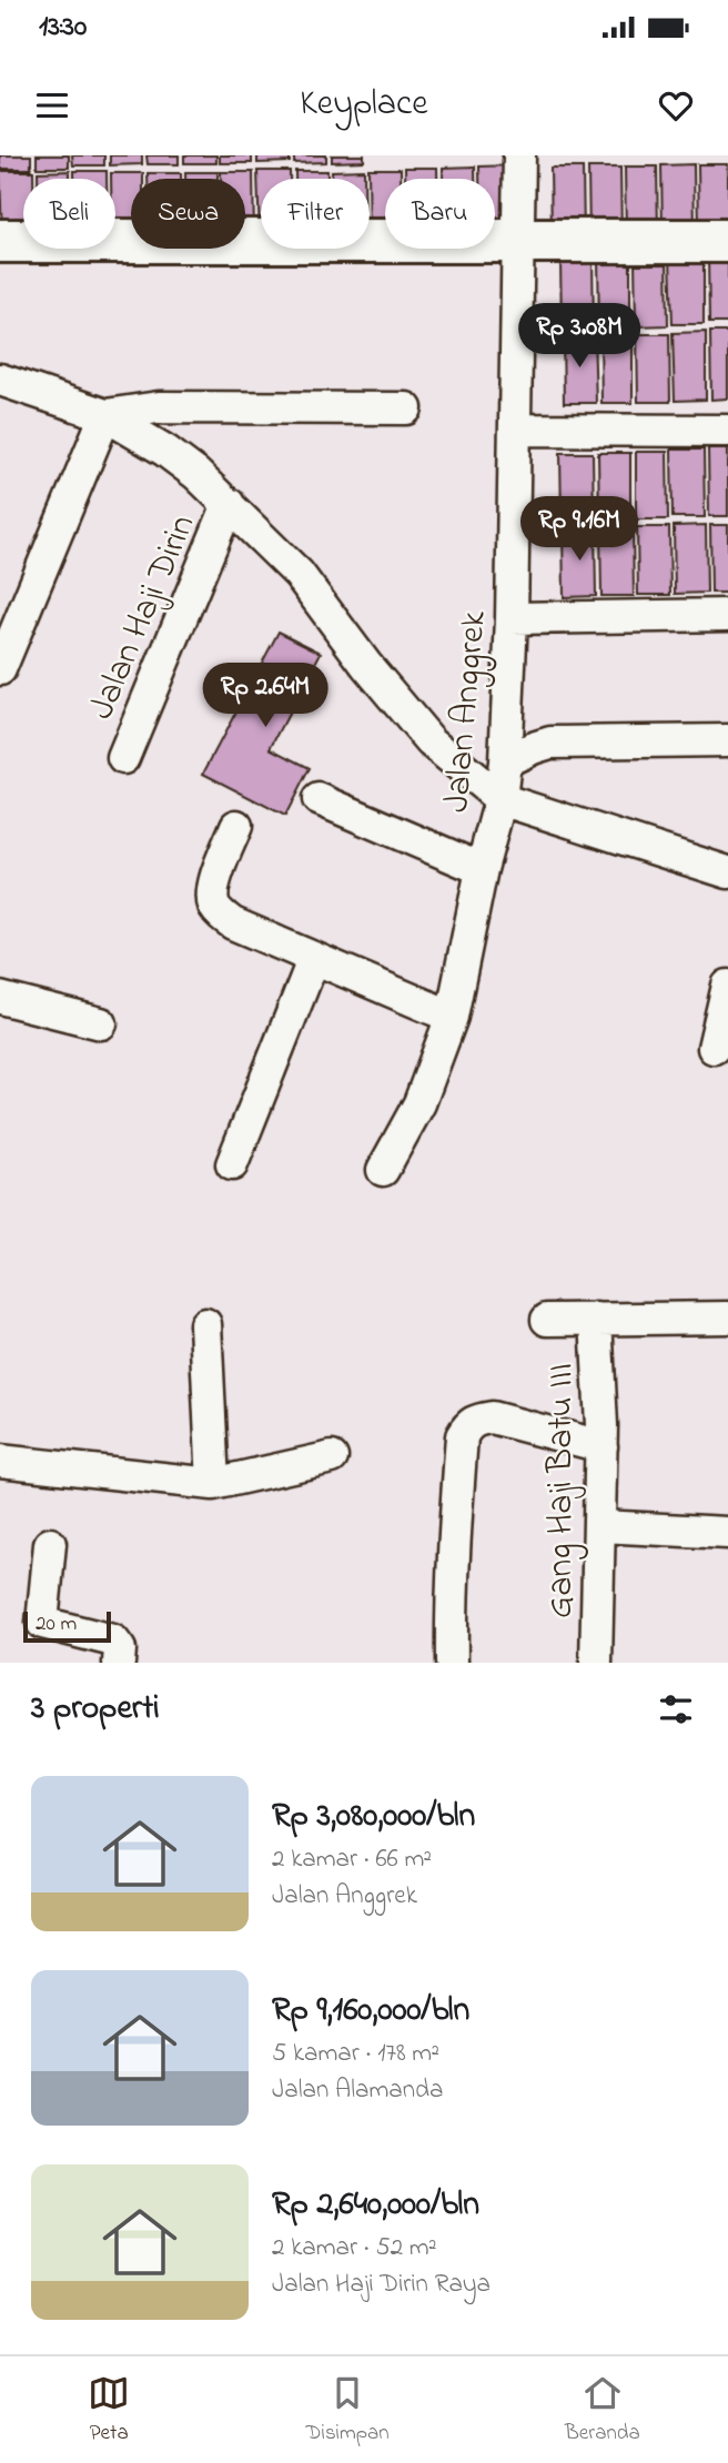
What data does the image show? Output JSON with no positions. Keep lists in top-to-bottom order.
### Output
{
  "streets": {
    "street": ["Jalan Haji Dirin", "Jalan Anggrek", "Gang Haji Batu III"]
  },
  "scale_bar": "20 m",
  "page": {
    "status": "13:30",
    "header": "Keyplace",
    "chip": [
      "Beli",
      "Sewa",
      "Filter",
      "Baru"
    ],
    "price": ["Rp 3.08M", "Rp 9.16M", "Rp 2.64M"],
    "scale": "20 m",
    "heading": "3 properti",
    "list": [
      {
        "name": "Rp 3,080,000/bln",
        "note": "2 kamar · 66 m² · Jalan Anggrek"
      },
      {
        "name": "Rp 9,160,000/bln",
        "note": "5 kamar · 178 m² · Jalan Alamanda"
      },
      {
        "name": "Rp 2,640,000/bln",
        "note": "2 kamar · 52 m² · Jalan Haji Dirin Raya"
      }
    ],
    "tabs": ["Peta", "Disimpan", "Beranda"]
  }
}
